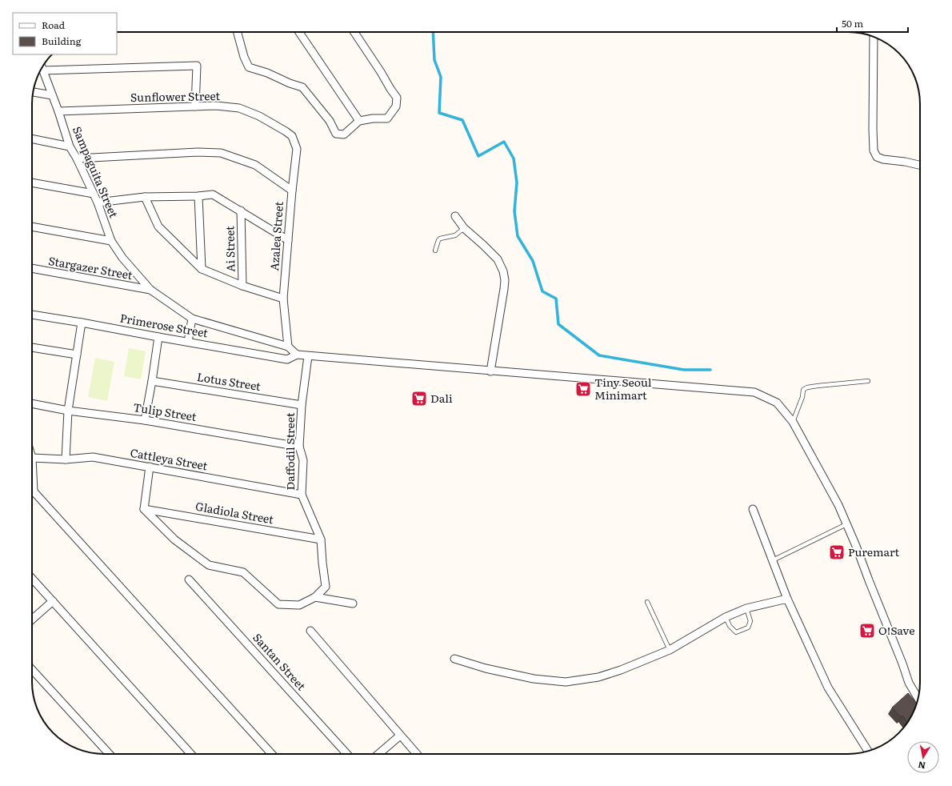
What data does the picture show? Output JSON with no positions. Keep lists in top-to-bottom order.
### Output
{
  "streets": {
    "street": [
      "Sunflower Street",
      "Sampaguita Street",
      "Azalea Street",
      "Ai Street",
      "Stargazer Street",
      "Primerose Street",
      "Lotus Street",
      "Tulip Street",
      "Daffodil Street",
      "Cattleya Street",
      "Gladiola Street",
      "Santan Street"
    ]
  },
  "crossings": [
    ["Sunflower Street", "Sampaguita Street"],
    ["Sunflower Street", "Azalea Street"],
    ["Sampaguita Street", "Azalea Street"],
    ["Sampaguita Street", "Stargazer Street"],
    ["Sampaguita Street", "Primerose Street"],
    ["Lotus Street", "Daffodil Street"],
    ["Tulip Street", "Daffodil Street"],
    ["Daffodil Street", "Cattleya Street"],
    ["Daffodil Street", "Gladiola Street"]
  ],
  "places": {
    "supermarket": [
      "Tiny Seoul Minimart",
      "Dali",
      "Puremart",
      "O!Save"
    ]
  },
  "legend": ["Road", "Building"],
  "scale_bar": "50 m",
  "north": "bottom"
}
